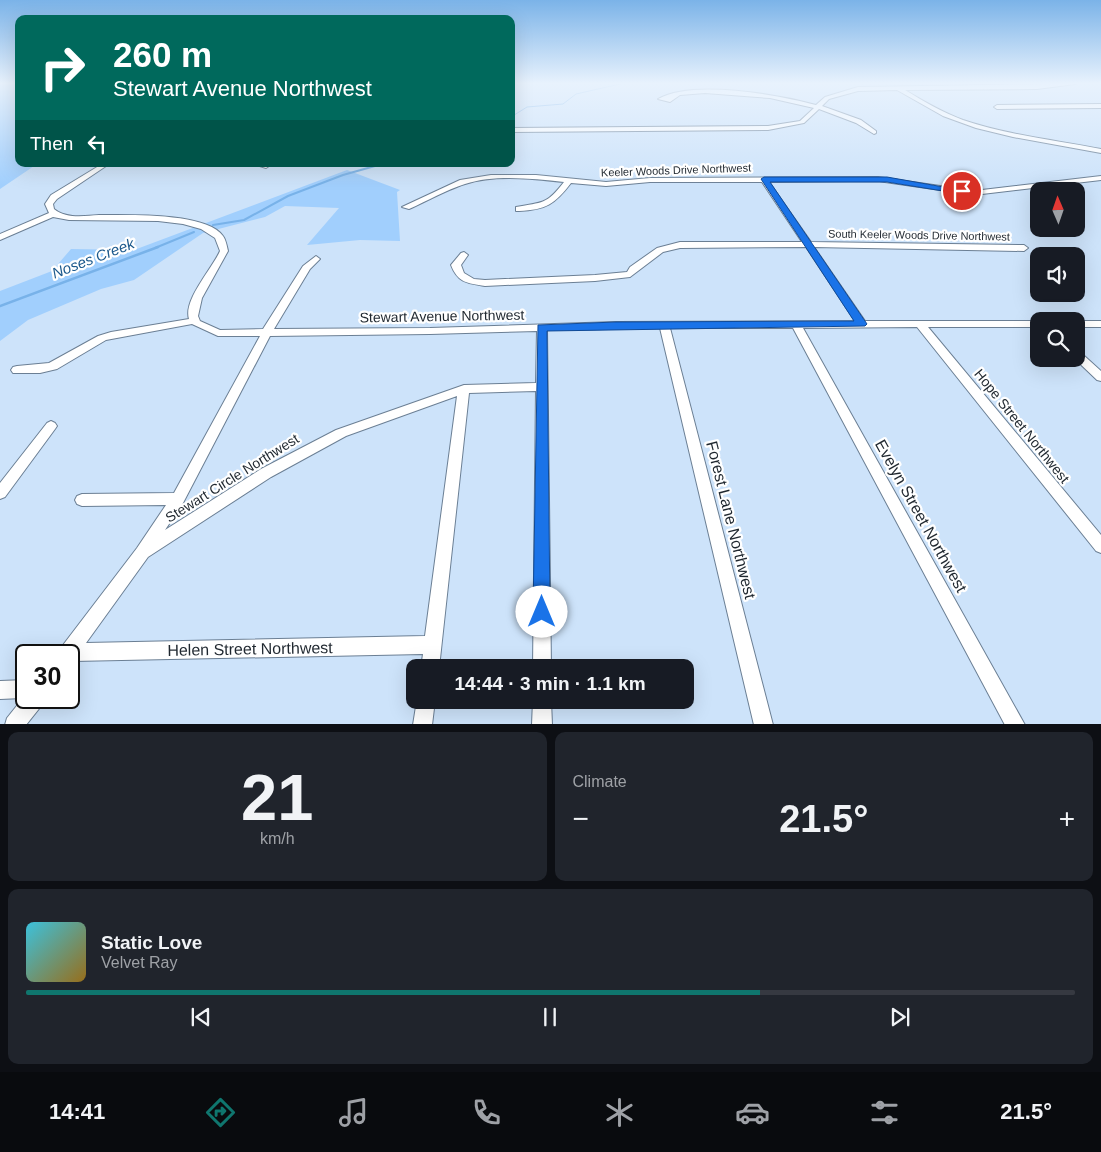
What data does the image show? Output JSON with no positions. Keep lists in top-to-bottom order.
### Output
{
  "streets": {
    "street": [
      "Keeler Woods Drive Northwest",
      "South Keeler Woods Drive Northwest",
      "Stewart Avenue Northwest",
      "Hope Street Northwest",
      "Stewart Circle Northwest",
      "Evelyn Street Northwest",
      "Forest Lane Northwest",
      "Helen Street Northwest"
    ]
  },
  "crossings": [
    ["Stewart Avenue Northwest", "Hope Street Northwest"],
    ["Stewart Avenue Northwest", "Evelyn Street Northwest"],
    ["Stewart Avenue Northwest", "Forest Lane Northwest"]
  ],
  "water": ["Noses Creek"],
  "north": "top",
  "page": {
    "turn": ["260 m", "Stewart Avenue Northwest"],
    "then": "Then",
    "limit": "30",
    "trip": "14:44 · 3 min · 1.1 km",
    "tile": [
      ["21", "km/h"],
      "Climate"
    ],
    "heat": ["−", "21.5°", "+"],
    "song": ["Static Love", "Velvet Ray"],
    "tabs": ["14:41", "21.5°"]
  }
}
